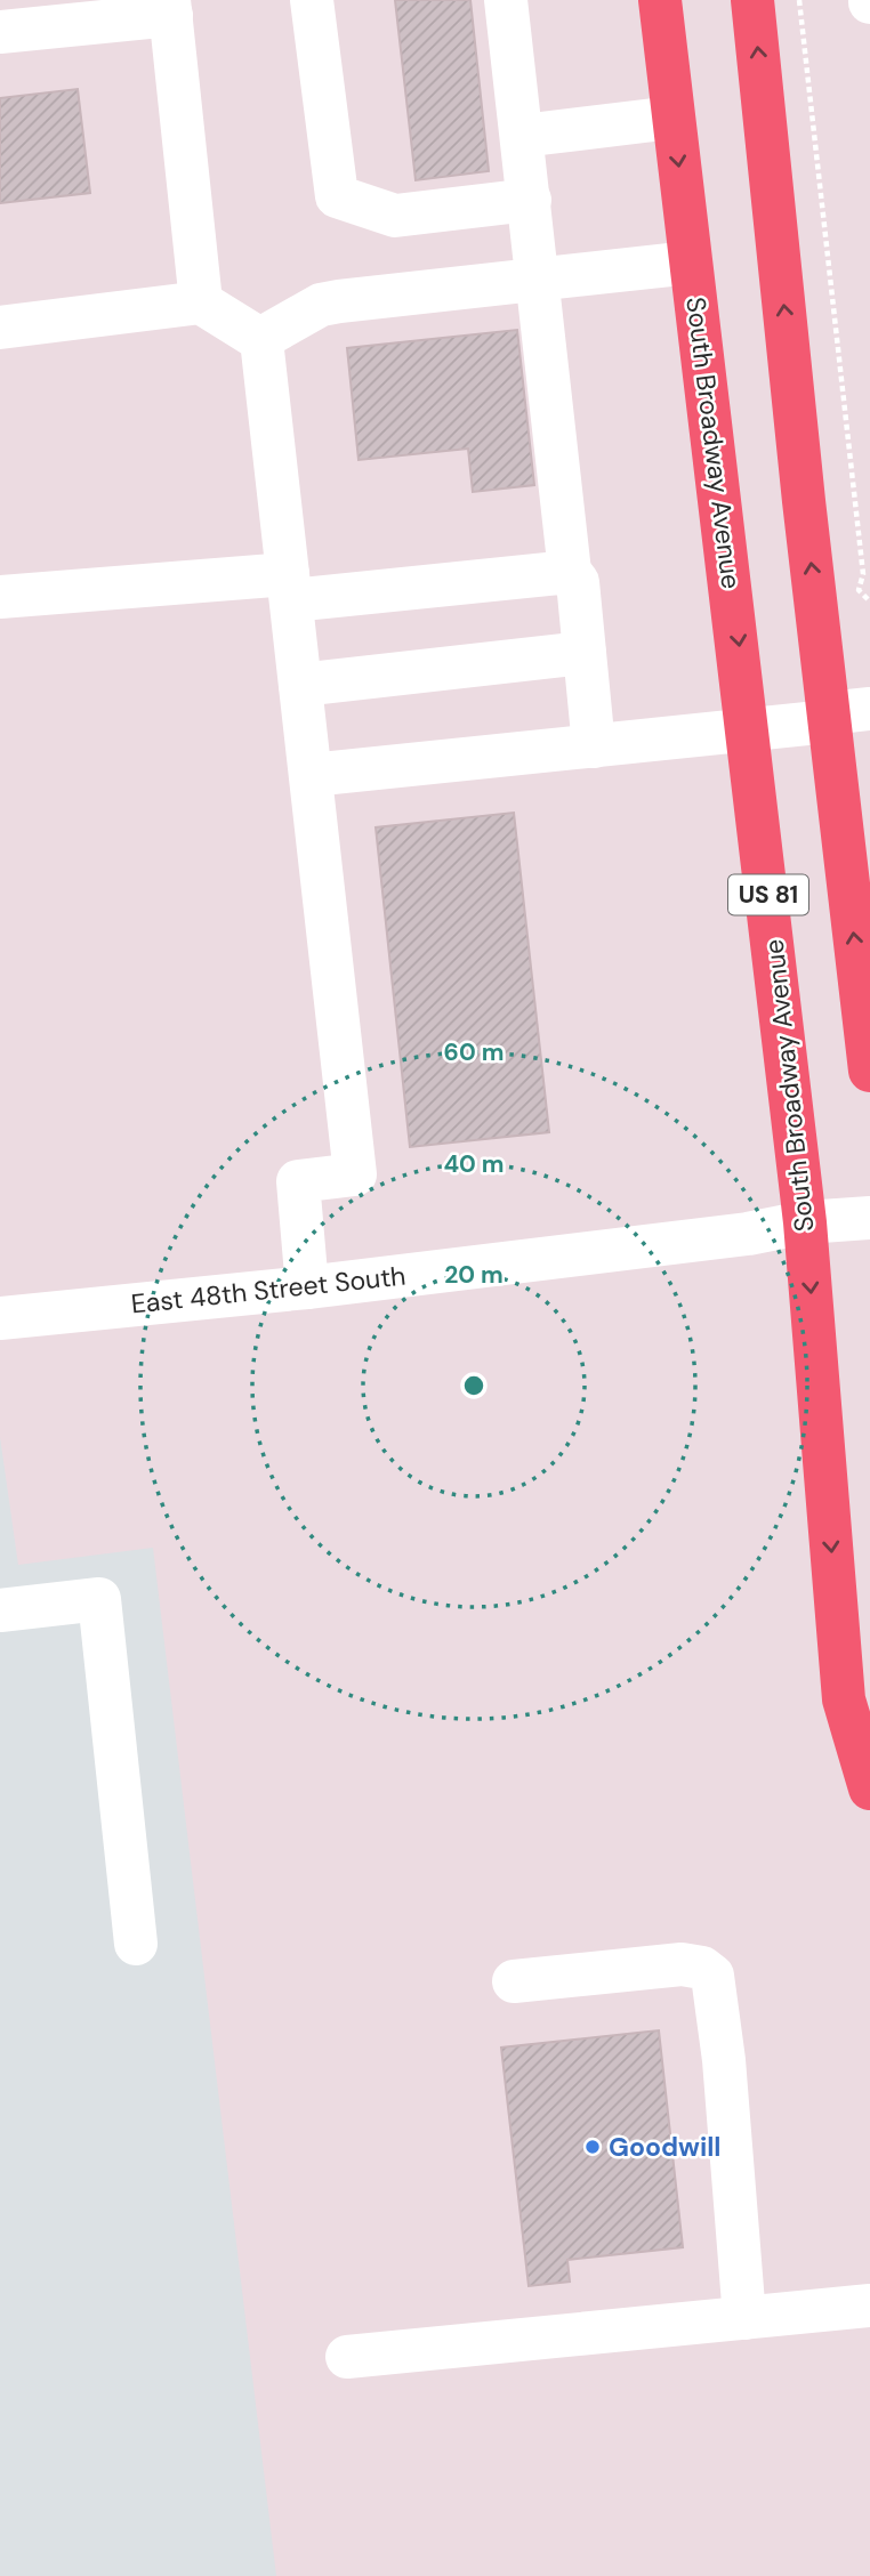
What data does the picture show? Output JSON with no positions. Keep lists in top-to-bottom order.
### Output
{
  "streets": {
    "main road": ["South Broadway Avenue", "US 81"],
    "street": ["East 48th Street South"]
  },
  "crossings": [
    ["South Broadway Avenue", "East 48th Street South"]
  ],
  "places": ["Goodwill"],
  "rings": ["60 m", "40 m", "20 m"]
}
